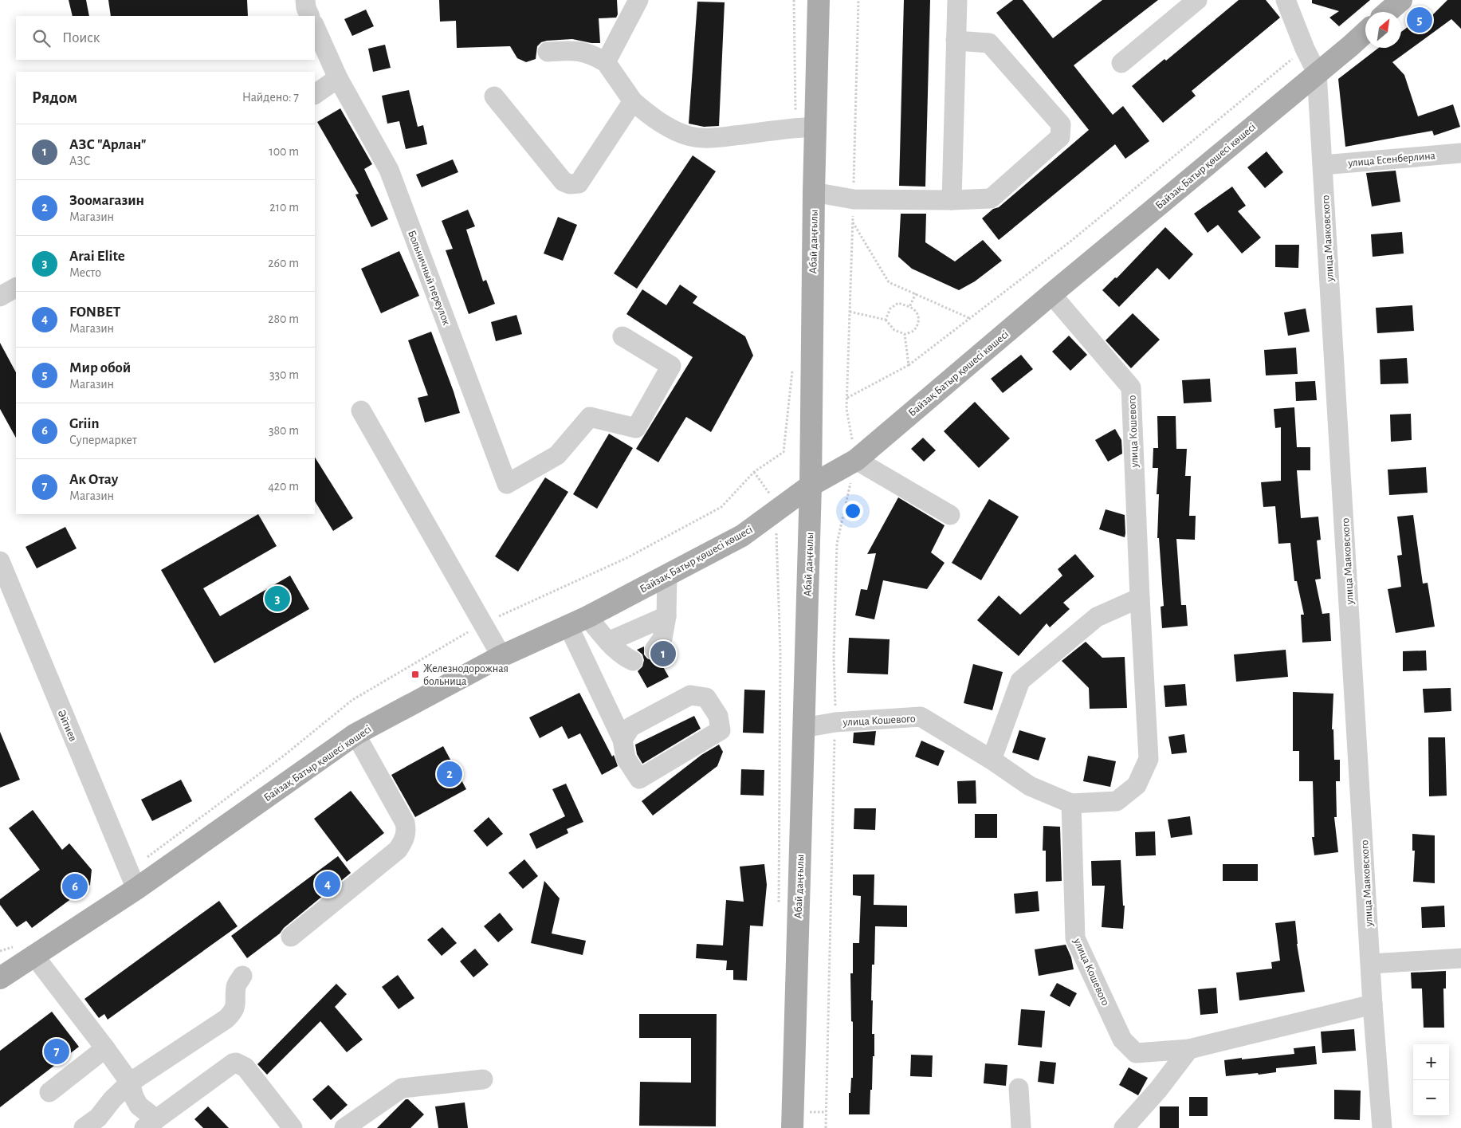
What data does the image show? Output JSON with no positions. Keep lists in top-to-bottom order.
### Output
{
  "streets": {
    "main road": ["Байзақ Батыр қөшесі көшесі", "Абай даңғылы"],
    "street": [
      "улица Есенберлина",
      "улица Маяковского",
      "Больничный переулок",
      "улица Кошевого",
      "Әйтиев"
    ]
  },
  "crossings": [
    ["улица Есенберлина", "улица Маяковского"],
    ["Байзақ Батыр қөшесі көшесі", "улица Маяковского"],
    ["Байзақ Батыр қөшесі көшесі", "Абай даңғылы"],
    ["Байзақ Батыр қөшесі көшесі", "улица Кошевого"],
    ["Байзақ Батыр қөшесі көшесі", "Әйтиев"],
    ["улица Маяковского", "улица Кошевого"],
    ["Абай даңғылы", "улица Кошевого"]
  ],
  "places": {
    "transit": ["Железнодорожная больница"]
  },
  "north": "top right",
  "page": {
    "pins": [
      "5",
      "3",
      "1",
      "2",
      "4",
      "6",
      "7"
    ],
    "search": "Поиск",
    "heading": ["Рядом", "Найдено: 7"],
    "list": [
      {
        "mark": "1",
        "name": "АЗС \"Арлан\"",
        "note": "АЗС",
        "value": "100 m"
      },
      {
        "mark": "2",
        "name": "Зоомагазин",
        "note": "Магазин",
        "value": "210 m"
      },
      {
        "mark": "3",
        "name": "Arai Elite",
        "note": "Место",
        "value": "260 m"
      },
      {
        "mark": "4",
        "name": "FONBET",
        "note": "Магазин",
        "value": "280 m"
      },
      {
        "mark": "5",
        "name": "Мир обой",
        "note": "Магазин",
        "value": "330 m"
      },
      {
        "mark": "6",
        "name": "Griin",
        "note": "Супермаркет",
        "value": "380 m"
      },
      {
        "mark": "7",
        "name": "Ак Отау",
        "note": "Магазин",
        "value": "420 m"
      }
    ],
    "map_buttons": ["+", "−"]
  }
}
